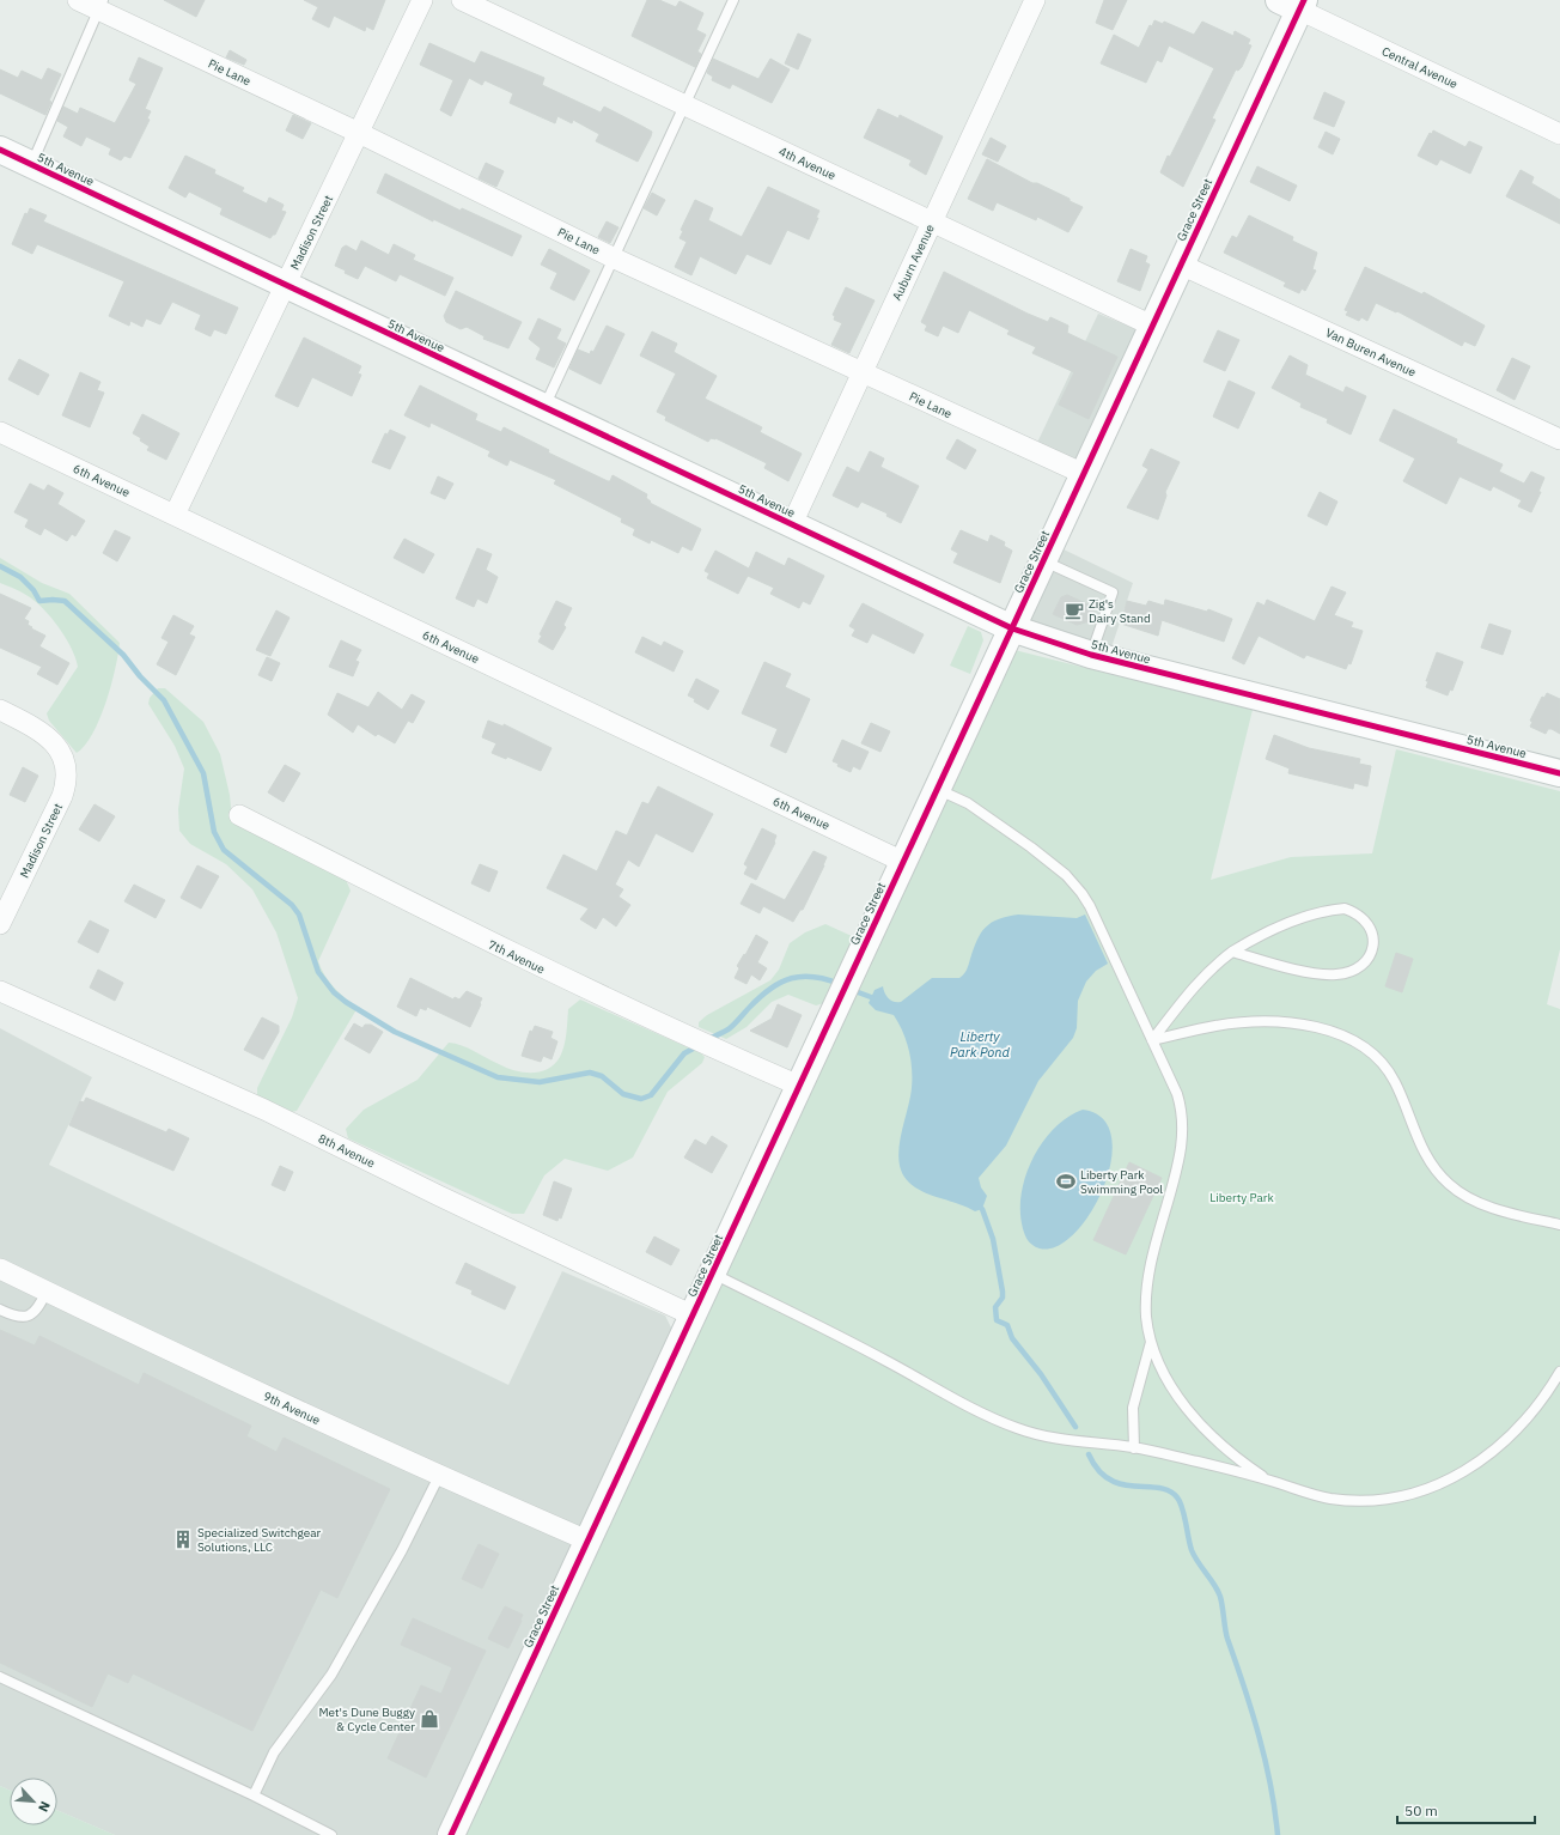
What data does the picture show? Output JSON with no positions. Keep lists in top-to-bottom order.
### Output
{
  "streets": {
    "street": [
      "Central Avenue",
      "Pie Lane",
      "4th Avenue",
      "5th Avenue",
      "Grace Street",
      "Madison Street",
      "Auburn Avenue",
      "Van Buren Avenue",
      "6th Avenue",
      "7th Avenue",
      "8th Avenue",
      "9th Avenue"
    ]
  },
  "crossings": [
    ["Central Avenue", "Grace Street"],
    ["Pie Lane", "Grace Street"],
    ["Pie Lane", "Madison Street"],
    ["Pie Lane", "Auburn Avenue"],
    ["4th Avenue", "Grace Street"],
    ["4th Avenue", "Auburn Avenue"],
    ["5th Avenue", "Grace Street"],
    ["5th Avenue", "Madison Street"],
    ["5th Avenue", "Auburn Avenue"],
    ["Grace Street", "Van Buren Avenue"],
    ["Grace Street", "6th Avenue"],
    ["Grace Street", "7th Avenue"],
    ["Grace Street", "8th Avenue"],
    ["Grace Street", "9th Avenue"],
    ["Madison Street", "6th Avenue"]
  ],
  "water": ["Liberty Park Pond"],
  "parks": ["Liberty Park"],
  "places": {
    "cafe": ["Zig's Dairy Stand"],
    "sports": ["Liberty Park Swimming Pool"],
    "building": ["Specialized Switchgear Solutions, LLC"],
    "shop": ["Met's Dune Buggy & Cycle Center"]
  },
  "scale_bar": "50 m",
  "north": "bottom right"
}
